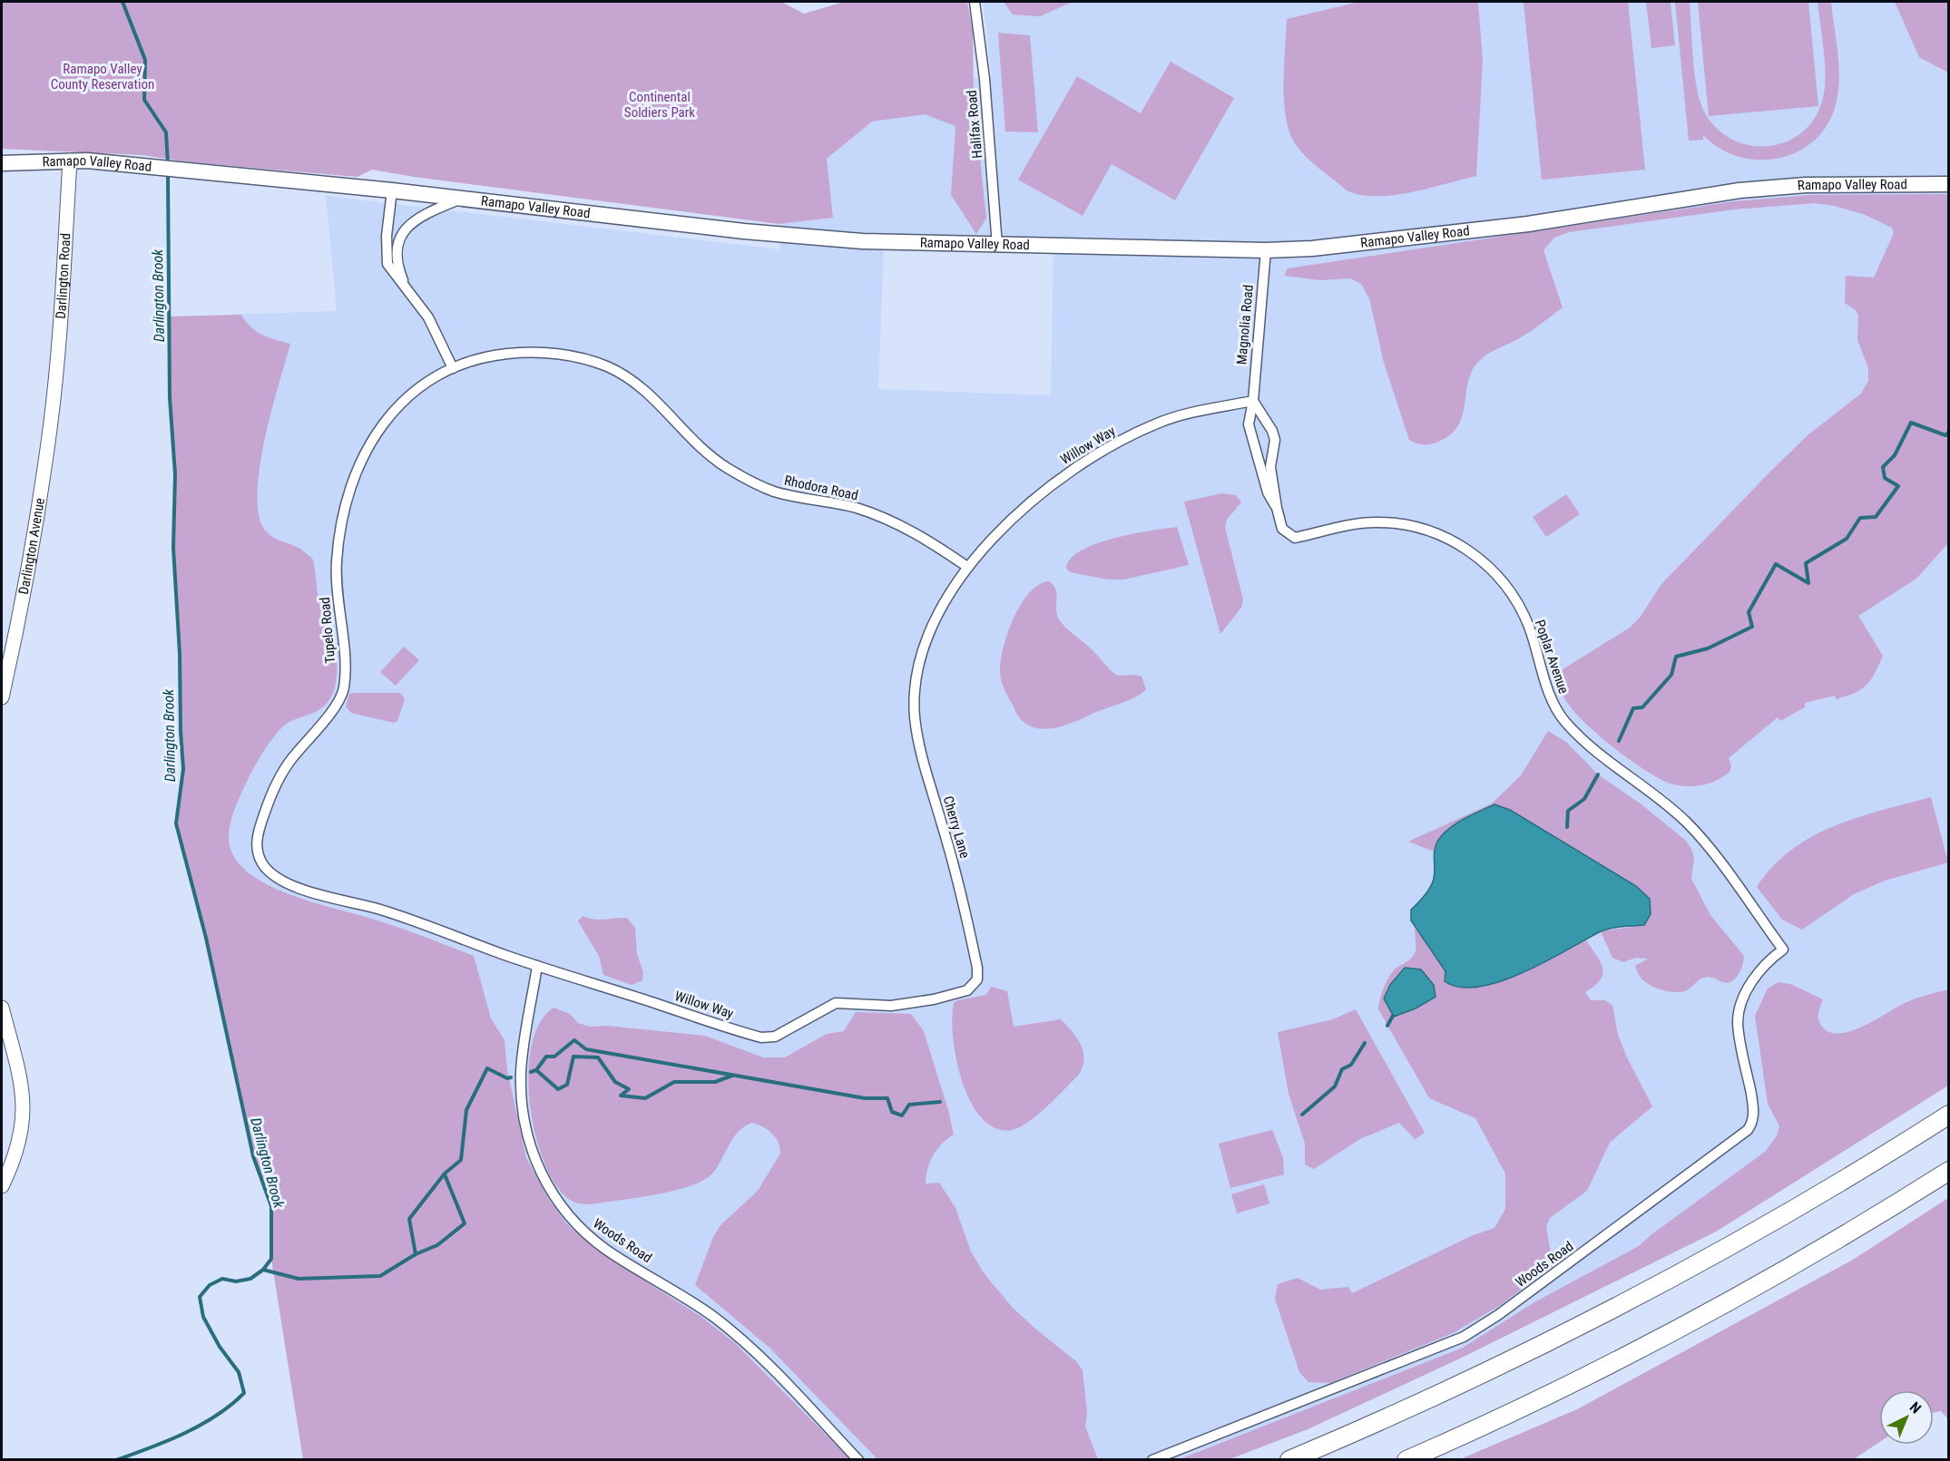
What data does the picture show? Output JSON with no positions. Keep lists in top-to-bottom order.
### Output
{
  "streets": {
    "main road": ["Ramapo Valley Road", "Darlington Road", "Darlington Avenue"],
    "street": [
      "Halifax Road",
      "Magnolia Road",
      "Willow Way",
      "Rhodora Road",
      "Tupelo Road",
      "Poplar Avenue",
      "Cherry Lane",
      "Woods Road"
    ]
  },
  "crossings": [
    ["Halifax Road", "Ramapo Valley Road"],
    ["Ramapo Valley Road", "Darlington Road"],
    ["Ramapo Valley Road", "Magnolia Road"],
    ["Darlington Road", "Darlington Avenue"],
    ["Magnolia Road", "Willow Way"],
    ["Magnolia Road", "Poplar Avenue"],
    ["Willow Way", "Rhodora Road"],
    ["Willow Way", "Tupelo Road"],
    ["Willow Way", "Cherry Lane"],
    ["Willow Way", "Woods Road"],
    ["Rhodora Road", "Tupelo Road"],
    ["Rhodora Road", "Cherry Lane"],
    ["Tupelo Road", "Woods Road"],
    ["Poplar Avenue", "Woods Road"]
  ],
  "water": ["Darlington Brook"],
  "parks": ["Ramapo Valley County Reservation", "Continental Soldiers Park"],
  "north": "top right"
}
